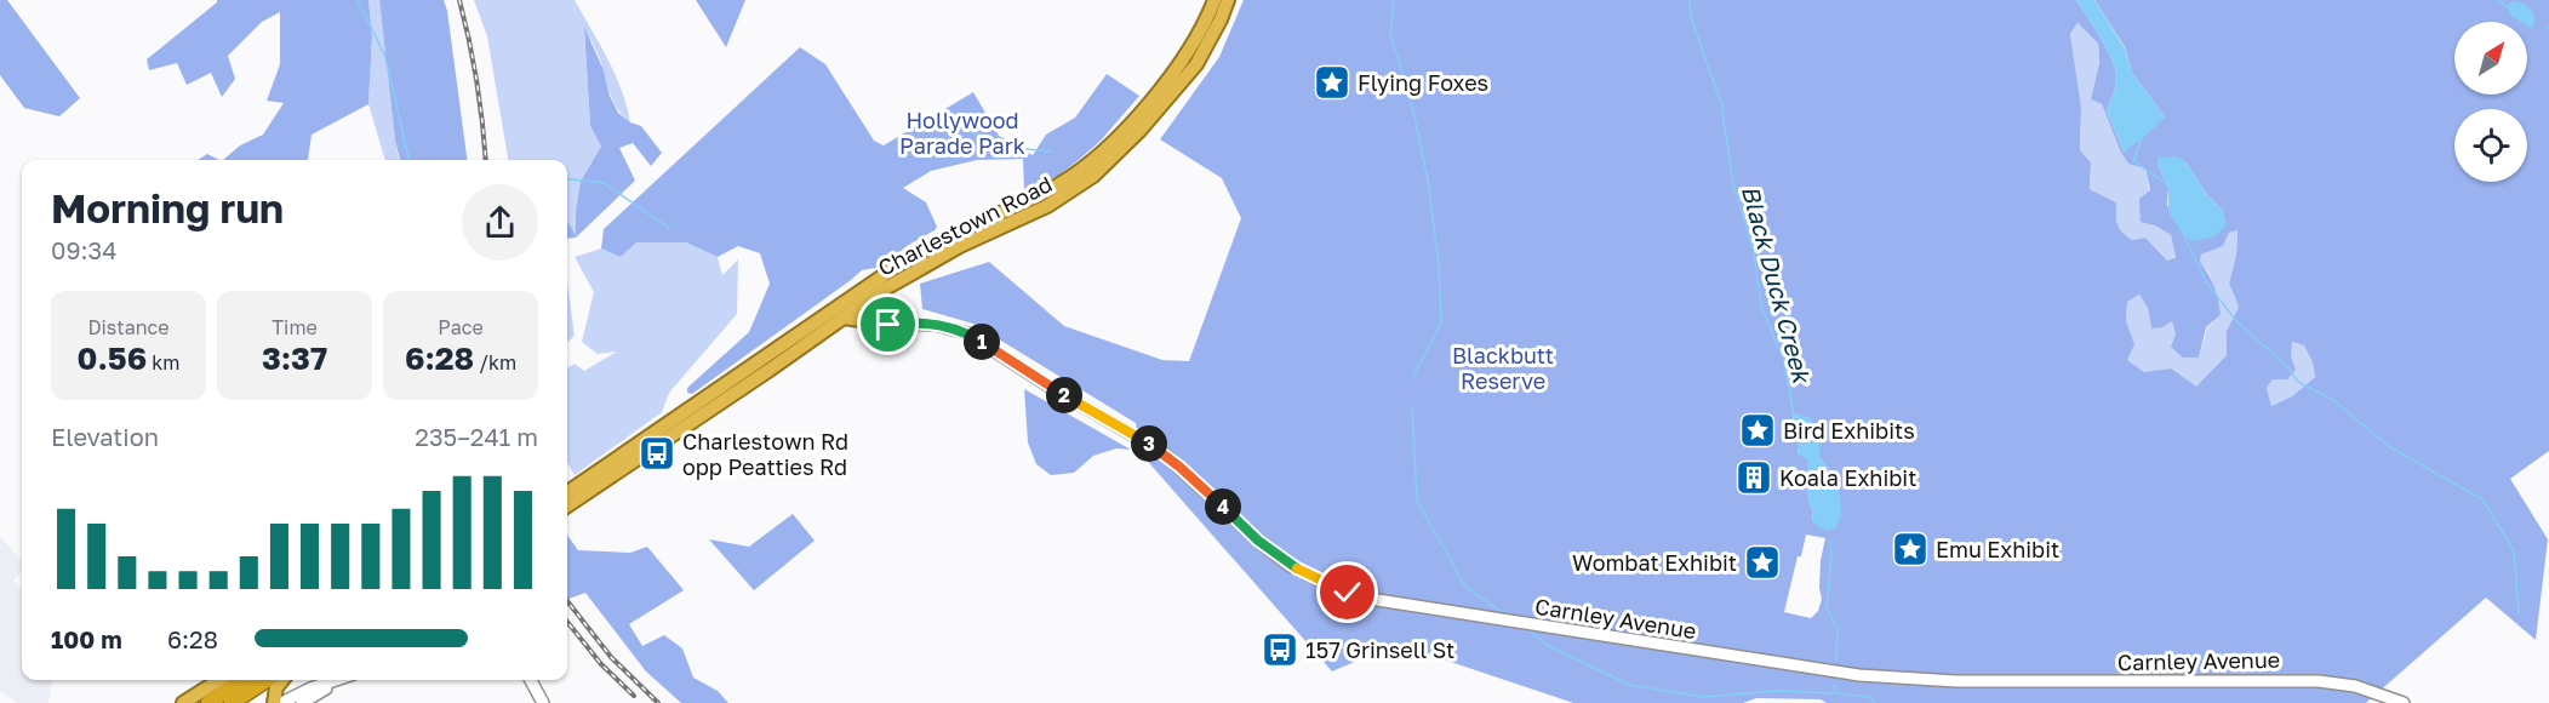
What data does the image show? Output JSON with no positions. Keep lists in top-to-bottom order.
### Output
{
  "streets": {
    "highway": ["Charlestown Road"],
    "main road": ["Carnley Avenue"]
  },
  "crossings": [
    ["Charlestown Road", "Carnley Avenue"]
  ],
  "water": ["Black Duck Creek"],
  "parks": ["Hollywood Parade Park", "Blackbutt Reserve"],
  "places": {
    "place": [
      "Flying Foxes",
      "Bird Exhibits",
      "Emu Exhibit",
      "Wombat Exhibit"
    ],
    "bus stop": ["Charlestown Rd opp Peatties Rd", "157 Grinsell St"],
    "building": ["Koala Exhibit"]
  },
  "north": "top right",
  "page": {
    "heading": ["Morning run", "09:34"],
    "stats": [
      ["Distance", "0.56 km"],
      ["Time", "3:37"],
      ["Pace", "6:28 /km"]
    ],
    "pins": [
      "1",
      "2",
      "3",
      "4"
    ],
    "chart": ["Elevation", "235–241 m"],
    "list": [
      {
        "name": "100 m",
        "note": "6:28"
      }
    ]
  }
}
